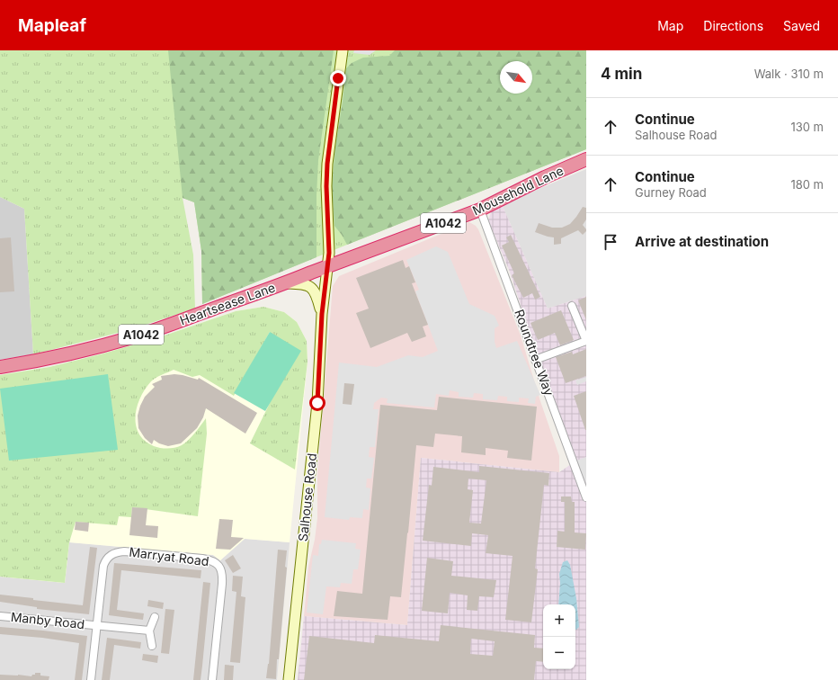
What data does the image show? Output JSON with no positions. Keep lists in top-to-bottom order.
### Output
{
  "streets": {
    "highway": ["Mousehold Lane", "A1042", "Heartsease Lane"],
    "street": [
      "Roundtree Way",
      "Salhouse Road",
      "Marryat Road",
      "Manby Road"
    ]
  },
  "crossings": [
    ["Mousehold Lane", "Heartsease Lane"],
    ["Mousehold Lane", "Roundtree Way"],
    ["Mousehold Lane", "Salhouse Road"],
    ["Heartsease Lane", "Salhouse Road"],
    ["Marryat Road", "Manby Road"]
  ],
  "north": "bottom right",
  "page": {
    "header": "Mapleaf",
    "nav": ["Map", "Directions", "Saved"],
    "heading": ["4 min", "Walk · 310 m"],
    "list": [
      ["Continue", "Salhouse Road", "130 m"],
      ["Continue", "Gurney Road", "180 m"],
      "Arrive at destination"
    ],
    "map_buttons": ["+", "−"]
  }
}
